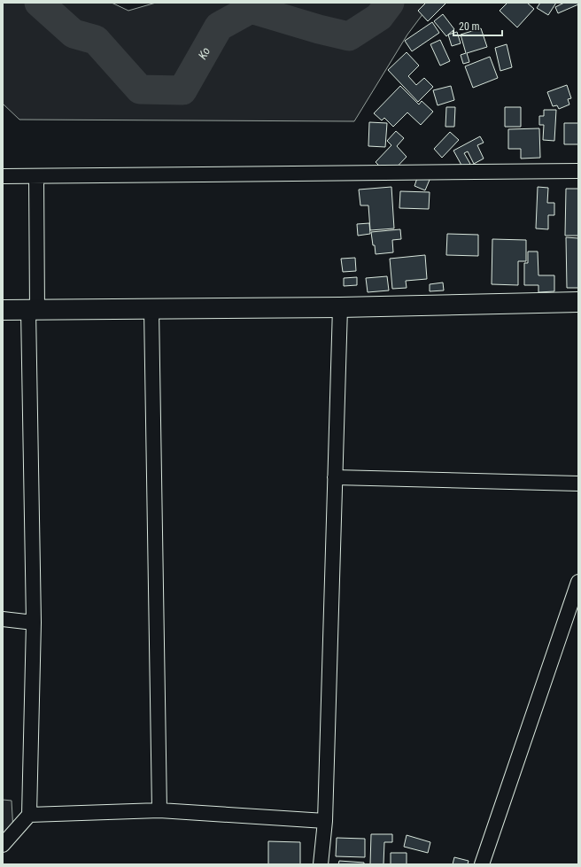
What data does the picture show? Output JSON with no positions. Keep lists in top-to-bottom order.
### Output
{
  "water": ["Ko"],
  "scale_bar": "20 m"
}
